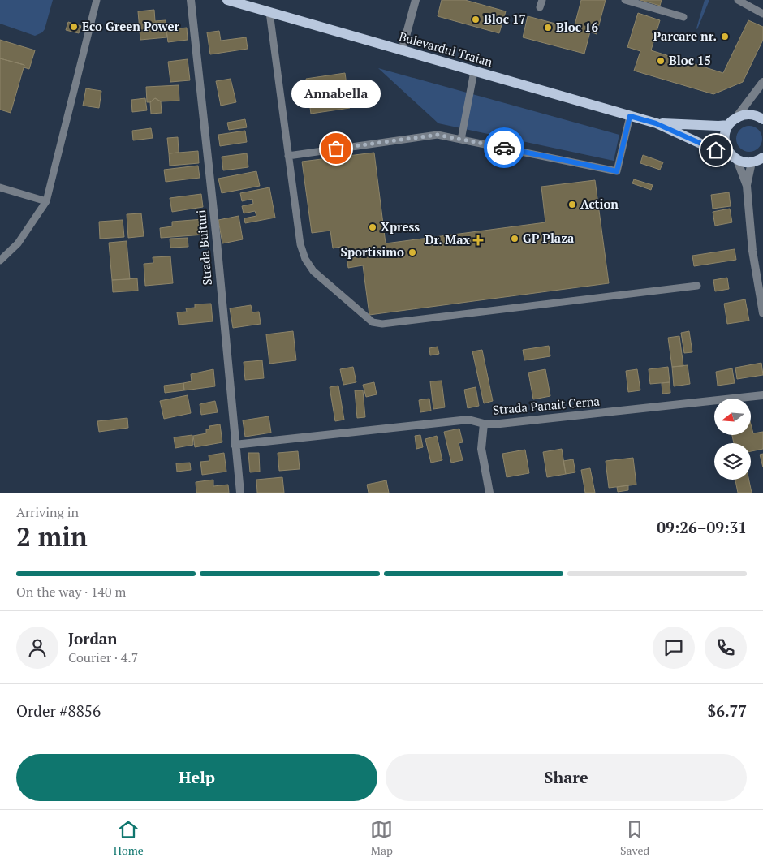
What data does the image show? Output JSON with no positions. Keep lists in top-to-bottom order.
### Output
{
  "streets": {
    "main road": ["Bulevardul Traian"],
    "street": ["Strada Buituri", "Strada Panait Cerna"]
  },
  "crossings": [
    ["Strada Buituri", "Strada Panait Cerna"]
  ],
  "places": {
    "other": [
      "Bloc 17",
      "Eco Green Power",
      "Bloc 16",
      "Parcare nr.",
      "Bloc 15",
      "Annabella",
      "Action",
      "Xpress",
      "GP Plaza",
      "Sportisimo"
    ],
    "health": ["Dr. Max"]
  },
  "north": "left",
  "page": {
    "bubble": "Annabella",
    "heading": ["2 min", "Arriving in", "09:26–09:31"],
    "panel": [
      "Jordan",
      "Courier · 4.7",
      "Order #8856",
      "$6.77"
    ],
    "bar": "On the way · 140 m",
    "buttons": ["Help", "Share"],
    "tabs": ["Home", "Map", "Saved"]
  }
}
